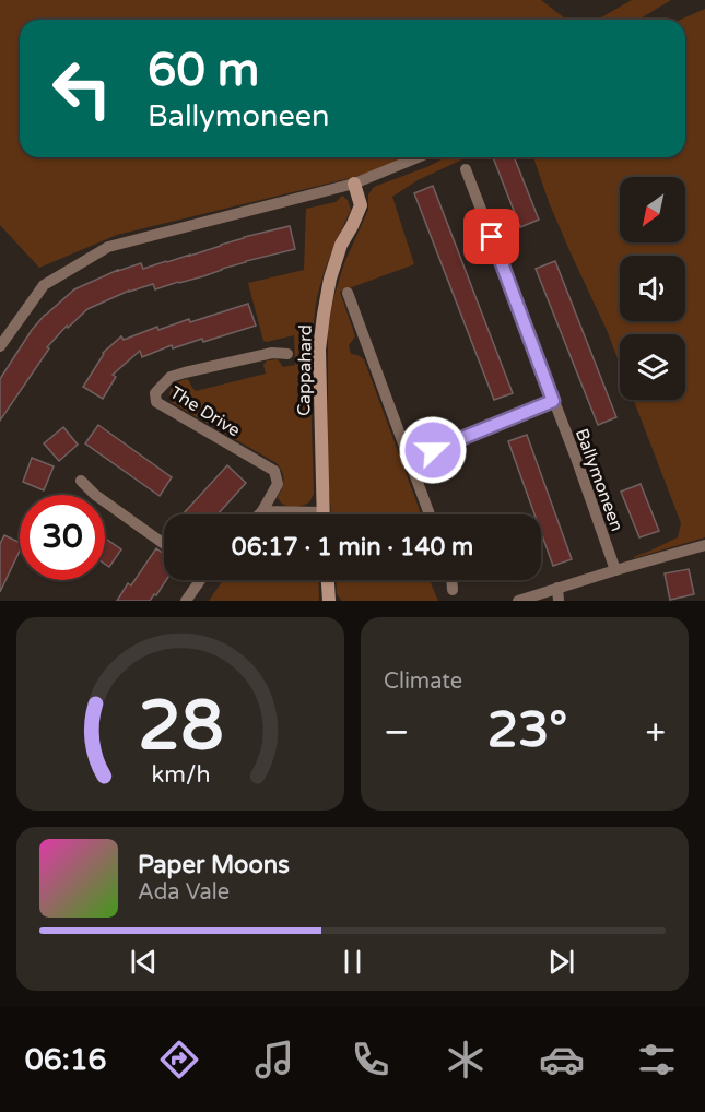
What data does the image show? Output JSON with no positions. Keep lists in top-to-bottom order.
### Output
{
  "streets": {
    "main road": ["Cappahard"],
    "street": ["The Drive", "Ballymoneen"]
  },
  "north": "bottom left",
  "page": {
    "turn": ["60 m", "Ballymoneen"],
    "limit": "30",
    "trip": "06:17 · 1 min · 140 m",
    "tile": "Climate",
    "heat": ["−", "23°", "+"],
    "song": ["Paper Moons", "Ada Vale"],
    "tabs": "06:16",
    "gauge": ["28", "km/h"]
  }
}
